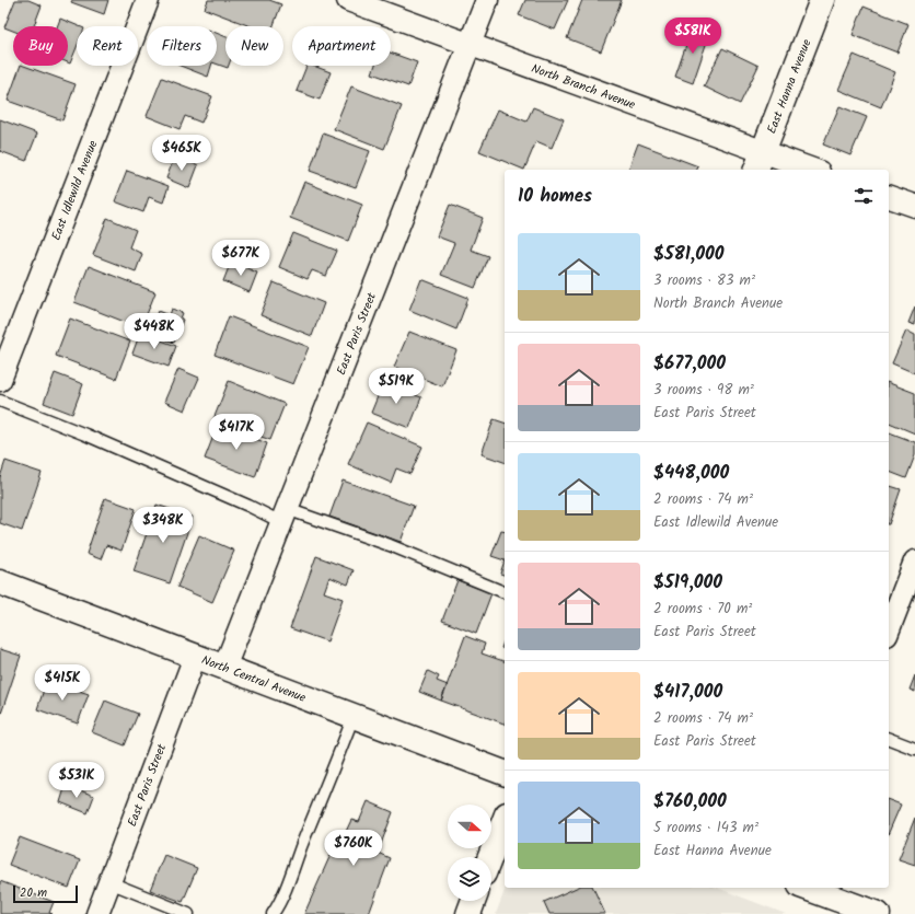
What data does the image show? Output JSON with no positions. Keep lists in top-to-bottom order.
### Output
{
  "streets": {
    "street": [
      "East Hanna Avenue",
      "North Branch Avenue",
      "East Idlewild Avenue",
      "East Paris Street",
      "North Central Avenue"
    ]
  },
  "crossings": [
    ["East Hanna Avenue", "North Branch Avenue"],
    ["North Branch Avenue", "East Paris Street"],
    ["East Paris Street", "North Central Avenue"]
  ],
  "scale_bar": "20 m",
  "north": "right",
  "page": {
    "price": [
      "$581K",
      "$465K",
      "$677K",
      "$448K",
      "$519K",
      "$417K",
      "$348K",
      "$415K",
      "$531K",
      "$760K"
    ],
    "chip": [
      "Buy",
      "Rent",
      "Filters",
      "New",
      "Apartment"
    ],
    "heading": "10 homes",
    "list": [
      {
        "name": "$581,000",
        "note": "3 rooms · 83 m² · North Branch Avenue"
      },
      {
        "name": "$677,000",
        "note": "3 rooms · 98 m² · East Paris Street"
      },
      {
        "name": "$448,000",
        "note": "2 rooms · 74 m² · East Idlewild Avenue"
      },
      {
        "name": "$519,000",
        "note": "2 rooms · 70 m² · East Paris Street"
      },
      {
        "name": "$417,000",
        "note": "2 rooms · 74 m² · East Paris Street"
      },
      {
        "name": "$760,000",
        "note": "5 rooms · 143 m² · East Hanna Avenue"
      }
    ],
    "scale": "20 m"
  }
}
